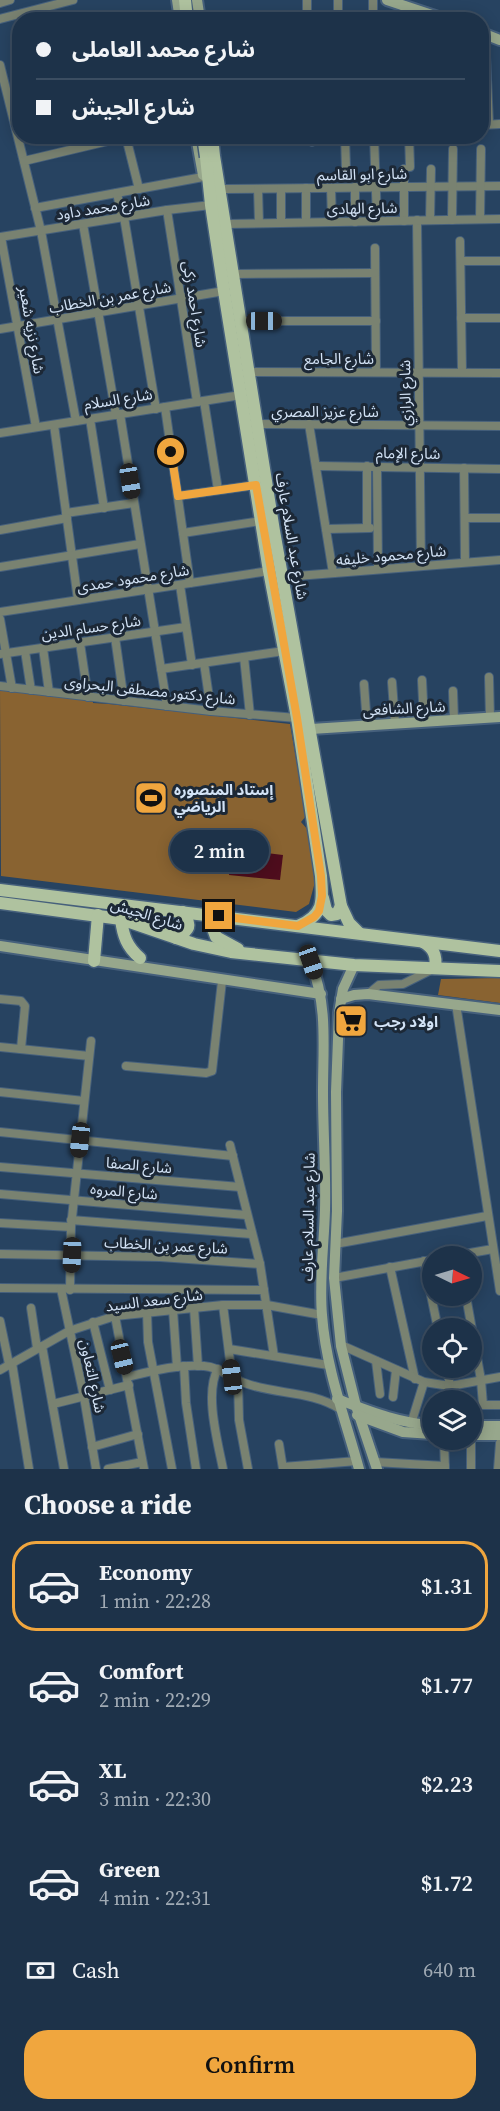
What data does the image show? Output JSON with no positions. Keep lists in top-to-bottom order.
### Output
{
  "streets": {
    "main road": ["شارع عبد السلام عارف", "شارع الجيش"],
    "street": [
      "شارع ابو القاسم",
      "شارع محمد داود",
      "شارع الهادى",
      "شارع عمر بن الخطاب",
      "شارع احمد زكى",
      "شارع نزيه شعير",
      "شارع الجامع",
      "شارع الرازي",
      "شارع السلام",
      "شارع عزيز المصري",
      "شارع الإمام",
      "شارع محمود خليفه",
      "شارع محمود حمدى",
      "شارع حسام الدين",
      "شارع دكتور مصطفى البحراوى",
      "شارع الشافعى",
      "شارع الصفا",
      "شارع المروه",
      "شارع سعد السيد",
      "شارع التعاون"
    ]
  },
  "crossings": [
    ["شارع ابو القاسم", "شارع عبد السلام عارف"],
    ["شارع محمد داود", "شارع احمد زكى"],
    ["شارع محمد داود", "شارع نزيه شعير"],
    ["شارع محمد داود", "شارع عبد السلام عارف"],
    ["شارع الهادى", "شارع الرازي"],
    ["شارع الهادى", "شارع عبد السلام عارف"],
    ["شارع عمر بن الخطاب", "شارع احمد زكى"],
    ["شارع عمر بن الخطاب", "شارع نزيه شعير"],
    ["شارع عمر بن الخطاب", "شارع عبد السلام عارف"],
    ["شارع احمد زكى", "شارع السلام"],
    ["شارع نزيه شعير", "شارع السلام"],
    ["شارع الجامع", "شارع الرازي"],
    ["شارع الجامع", "شارع عبد السلام عارف"],
    ["شارع الرازي", "شارع عزيز المصري"],
    ["شارع الرازي", "شارع الإمام"],
    ["شارع الرازي", "شارع محمود خليفه"],
    ["شارع السلام", "شارع عبد السلام عارف"],
    ["شارع عزيز المصري", "شارع عبد السلام عارف"],
    ["شارع عبد السلام عارف", "شارع محمود خليفه"],
    ["شارع عبد السلام عارف", "شارع محمود حمدى"],
    ["شارع عبد السلام عارف", "شارع دكتور مصطفى البحراوى"],
    ["شارع عبد السلام عارف", "شارع الشافعى"],
    ["شارع عبد السلام عارف", "شارع الجيش"],
    ["شارع عبد السلام عارف", "شارع سعد السيد"],
    ["شارع سعد السيد", "شارع التعاون"]
  ],
  "places": {
    "sports": ["إستاد المنصوره الرياضي"],
    "supermarket": ["اولاد رجب"]
  },
  "north": "right",
  "page": {
    "banner": ["شارع محمد العاملى", "شارع الجيش"],
    "bubble": "2 min",
    "heading": "Choose a ride",
    "list": [
      {
        "name": "Economy",
        "note": "1 min · 22:28",
        "value": "$1.31"
      },
      {
        "name": "Comfort",
        "note": "2 min · 22:29",
        "value": "$1.77"
      },
      {
        "name": "XL",
        "note": "3 min · 22:30",
        "value": "$2.23"
      },
      {
        "name": "Green",
        "note": "4 min · 22:31",
        "value": "$1.72"
      }
    ],
    "pay": ["Cash", "640 m"],
    "buttons": "Confirm"
  }
}
